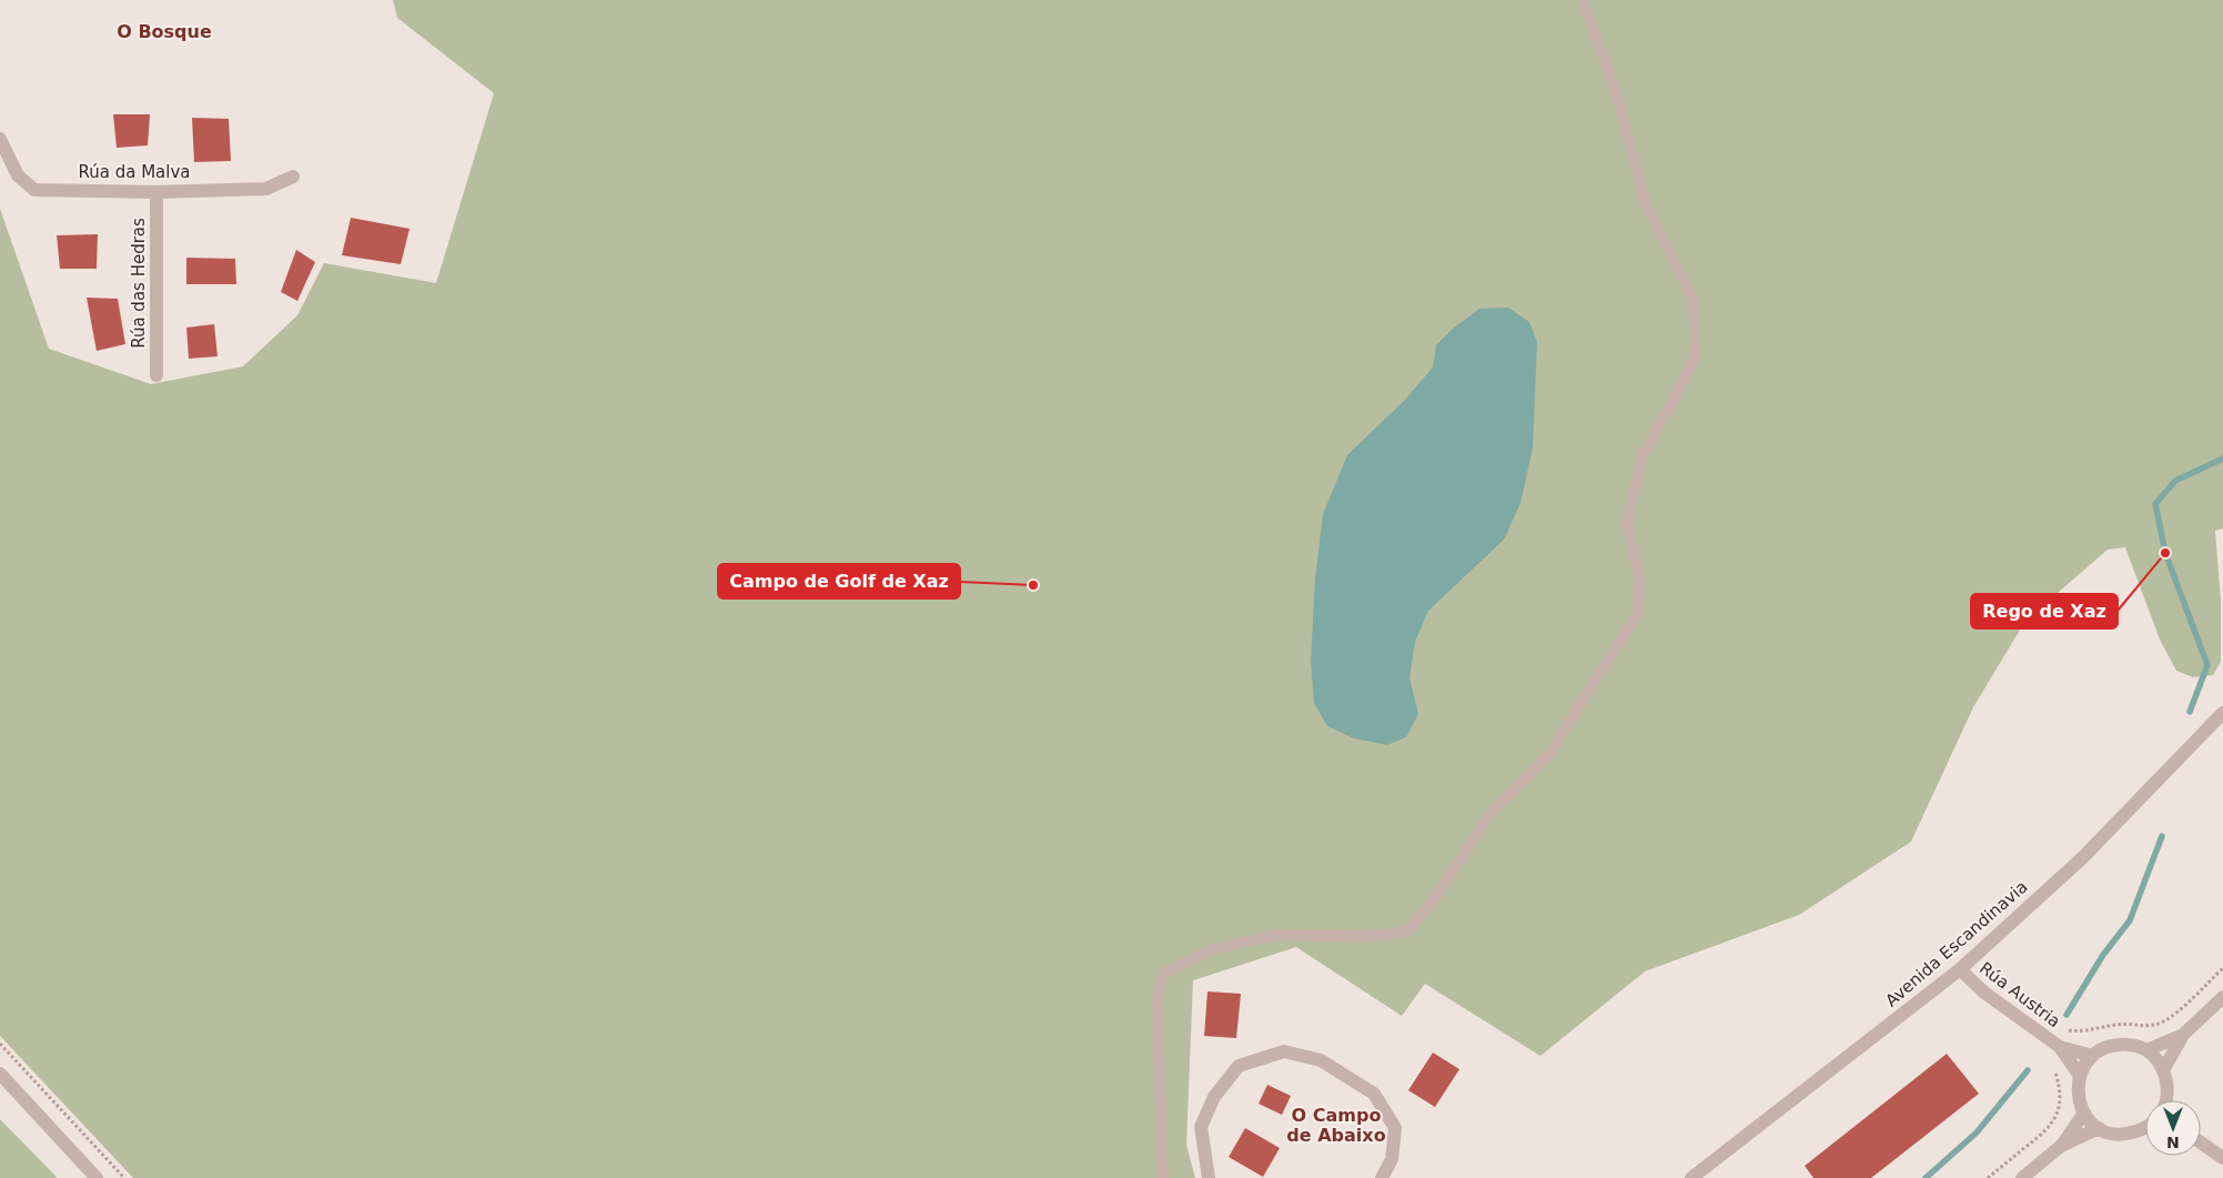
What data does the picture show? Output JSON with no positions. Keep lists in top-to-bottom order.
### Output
{
  "streets": {
    "street": [
      "Rúa da Malva",
      "Rúa das Hedras",
      "Avenida Escandinavia",
      "Rúa Austria"
    ]
  },
  "crossings": [
    ["Rúa da Malva", "Rúa das Hedras"],
    ["Avenida Escandinavia", "Rúa Austria"]
  ],
  "districts": ["O Bosque", "O Campo de Abaixo"],
  "places": ["Rego de Xaz", "Campo de Golf de Xaz"],
  "north": "bottom"
}
